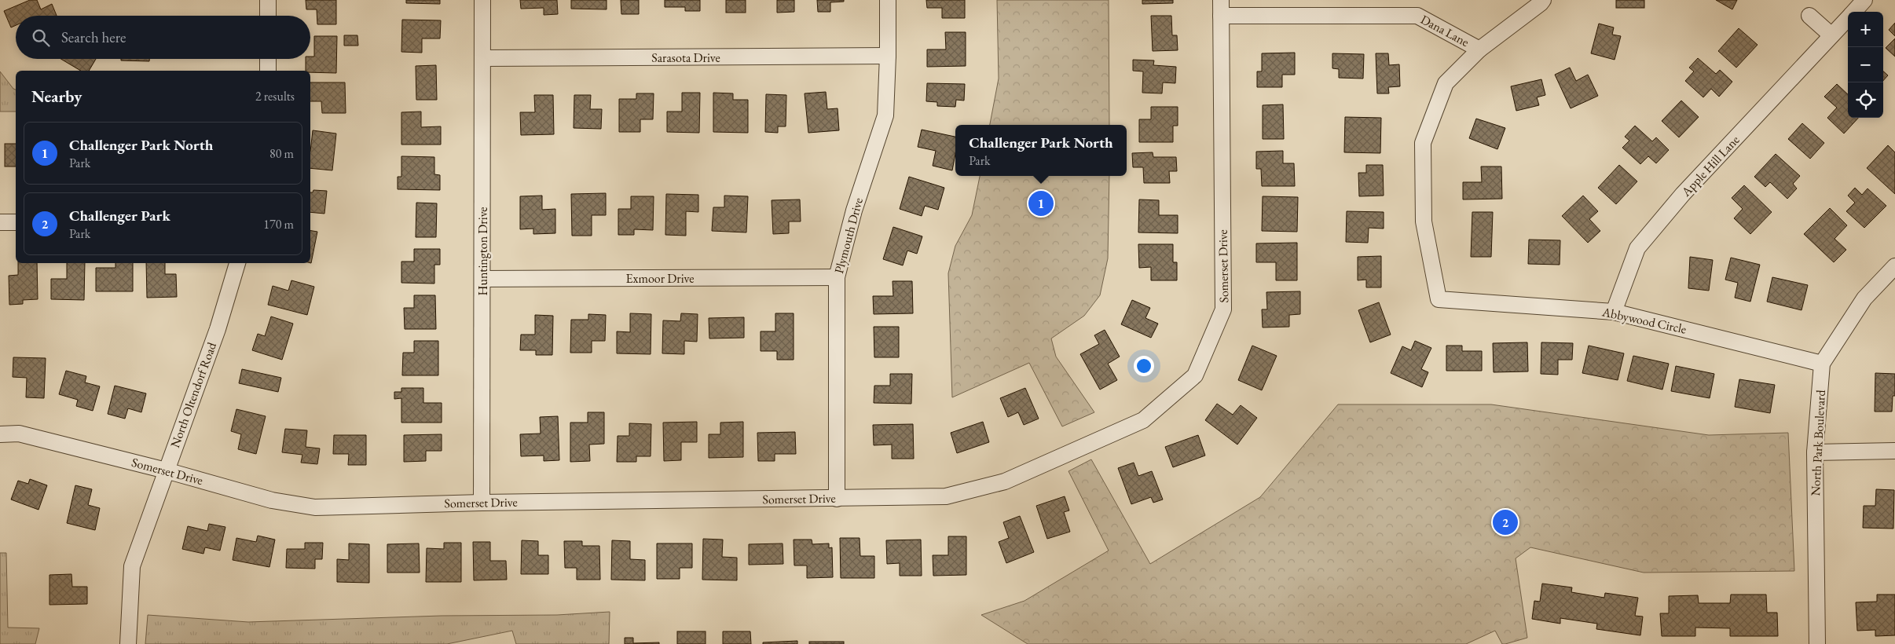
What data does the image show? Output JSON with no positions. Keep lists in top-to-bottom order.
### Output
{
  "streets": {
    "street": [
      "Dana Lane",
      "Sarasota Drive",
      "Apple Hill Lane",
      "Plymouth Drive",
      "Huntington Drive",
      "Somerset Drive",
      "Exmoor Drive",
      "Abbywood Circle",
      "North Oltendorf Road",
      "North Park Boulevard"
    ]
  },
  "crossings": [
    ["Dana Lane", "Somerset Drive"],
    ["Dana Lane", "Abbywood Circle"],
    ["Sarasota Drive", "Plymouth Drive"],
    ["Sarasota Drive", "Huntington Drive"],
    ["Apple Hill Lane", "Abbywood Circle"],
    ["Plymouth Drive", "Somerset Drive"],
    ["Plymouth Drive", "Exmoor Drive"],
    ["Huntington Drive", "Somerset Drive"],
    ["Huntington Drive", "Exmoor Drive"],
    ["Somerset Drive", "North Oltendorf Road"],
    ["Abbywood Circle", "North Park Boulevard"]
  ],
  "page": {
    "map_buttons": ["+", "−"],
    "search": "Search here",
    "heading": ["Nearby", "2 results"],
    "list": [
      {
        "mark": "1",
        "name": "Challenger Park North",
        "note": "Park",
        "value": "80 m"
      },
      {
        "mark": "2",
        "name": "Challenger Park",
        "note": "Park",
        "value": "170 m"
      }
    ],
    "popup": ["Challenger Park North", "Park"],
    "pins": ["1", "2"]
  }
}
